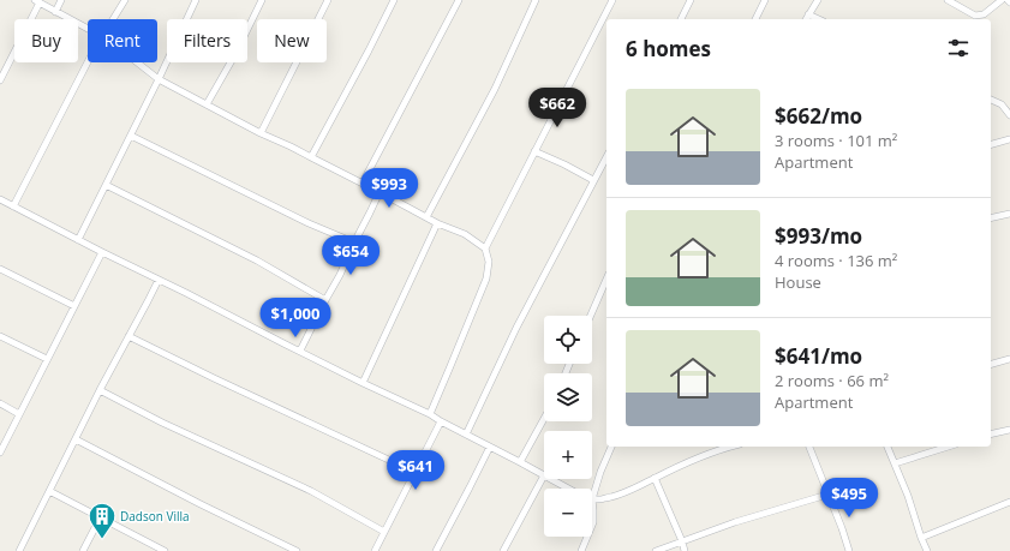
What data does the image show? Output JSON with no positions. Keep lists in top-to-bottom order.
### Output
{
  "places": {
    "building": ["Dadson Villa"]
  },
  "page": {
    "chip": [
      "Buy",
      "Rent",
      "Filters",
      "New"
    ],
    "heading": "6 homes",
    "list": [
      {
        "name": "$662/mo",
        "note": "3 rooms · 101 m² · Apartment"
      },
      {
        "name": "$993/mo",
        "note": "4 rooms · 136 m² · House"
      },
      {
        "name": "$641/mo",
        "note": "2 rooms · 66 m² · Apartment"
      }
    ],
    "price": [
      "$662",
      "$993",
      "$654",
      "$1,000",
      "$641",
      "$495"
    ],
    "map_buttons": ["+", "−"]
  }
}
